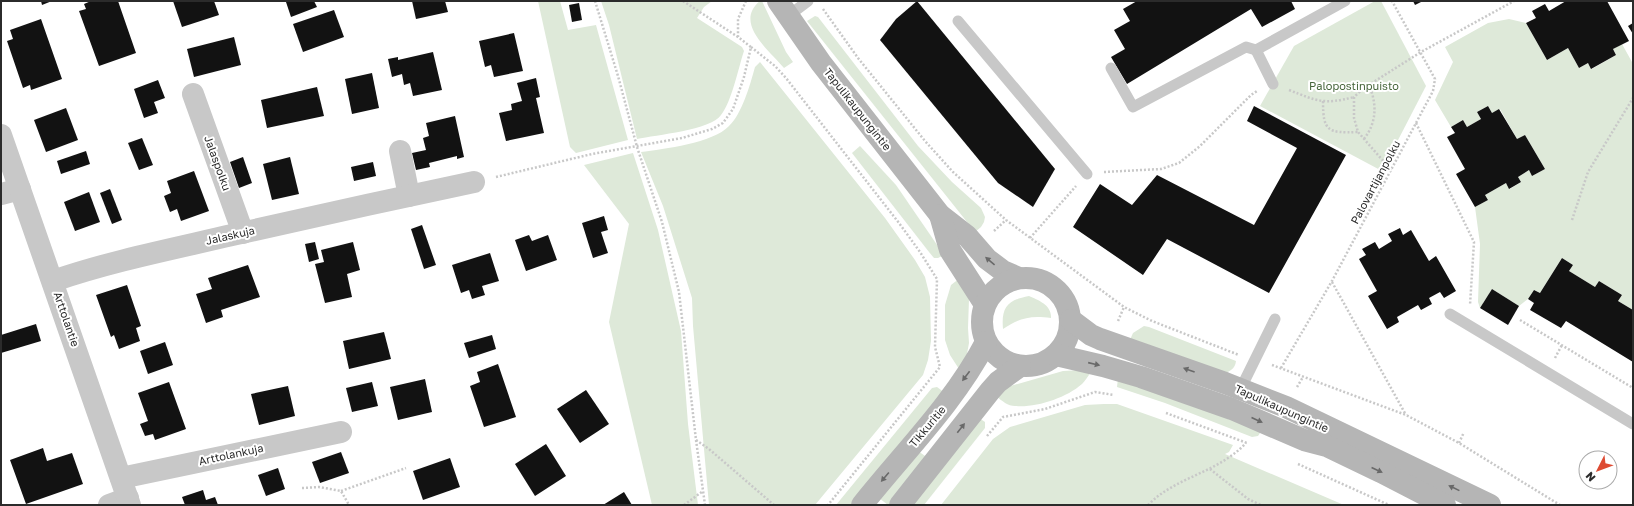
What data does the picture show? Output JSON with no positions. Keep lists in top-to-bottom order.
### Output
{
  "streets": {
    "main road": ["Tapulikaupungintie", "Tikkuritie"],
    "street": [
      "Jalaspolku",
      "Jalaskuja",
      "Arttolantie",
      "Arttolankuja"
    ],
    "path": ["Palovartijanpolku"]
  },
  "crossings": [
    ["Tapulikaupungintie", "Tikkuritie"],
    ["Jalaspolku", "Jalaskuja"],
    ["Jalaskuja", "Arttolantie"],
    ["Arttolantie", "Arttolankuja"]
  ],
  "parks": ["Palopostinpuisto"],
  "north": "bottom left"
}
